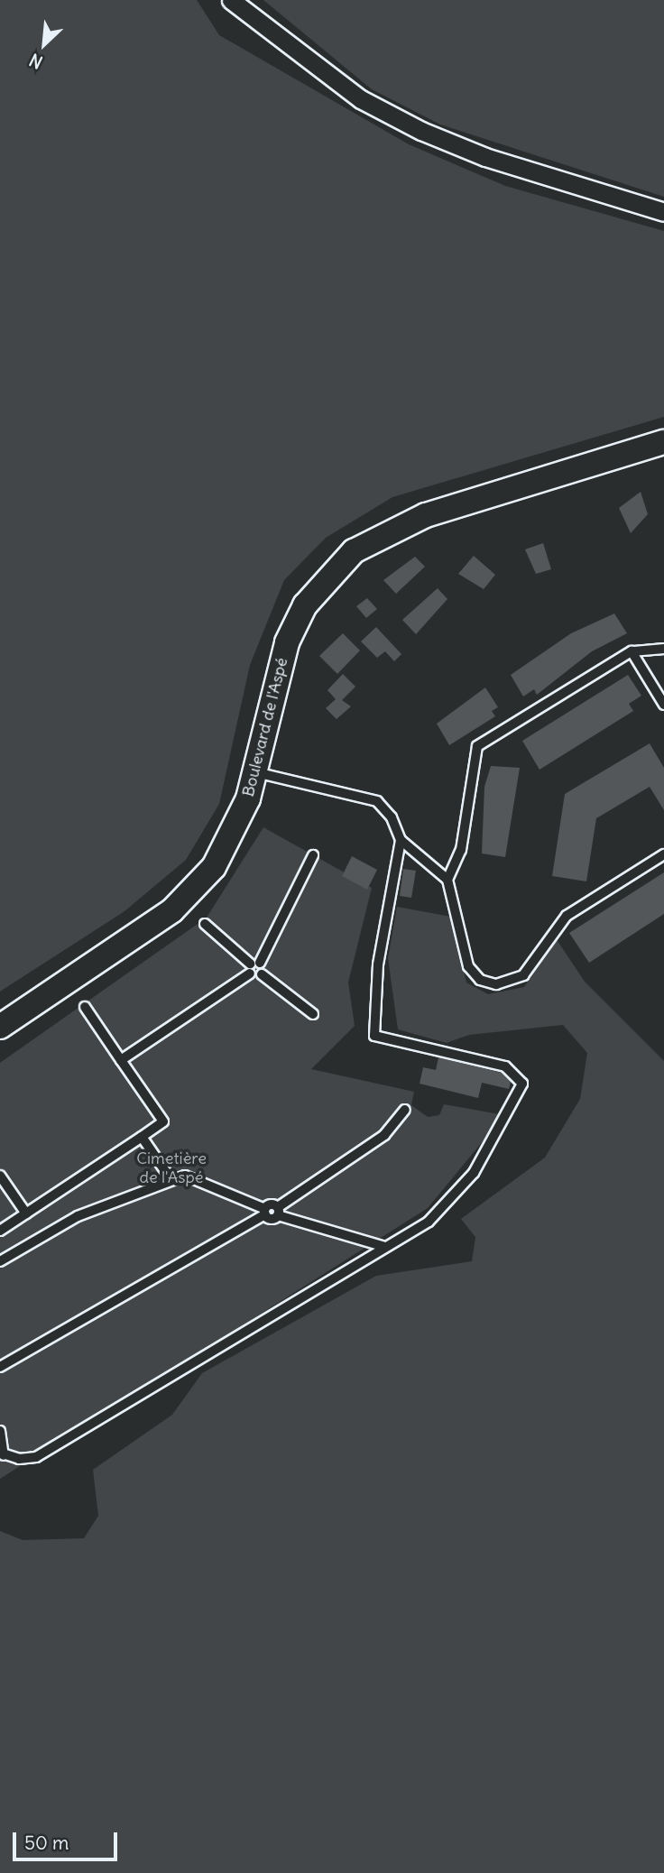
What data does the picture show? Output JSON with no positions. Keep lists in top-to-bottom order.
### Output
{
  "streets": {
    "main road": ["Boulevard de l'Aspé"]
  },
  "parks": ["Cimetière de l'Aspé"],
  "scale_bar": "50 m",
  "north": "bottom left"
}
